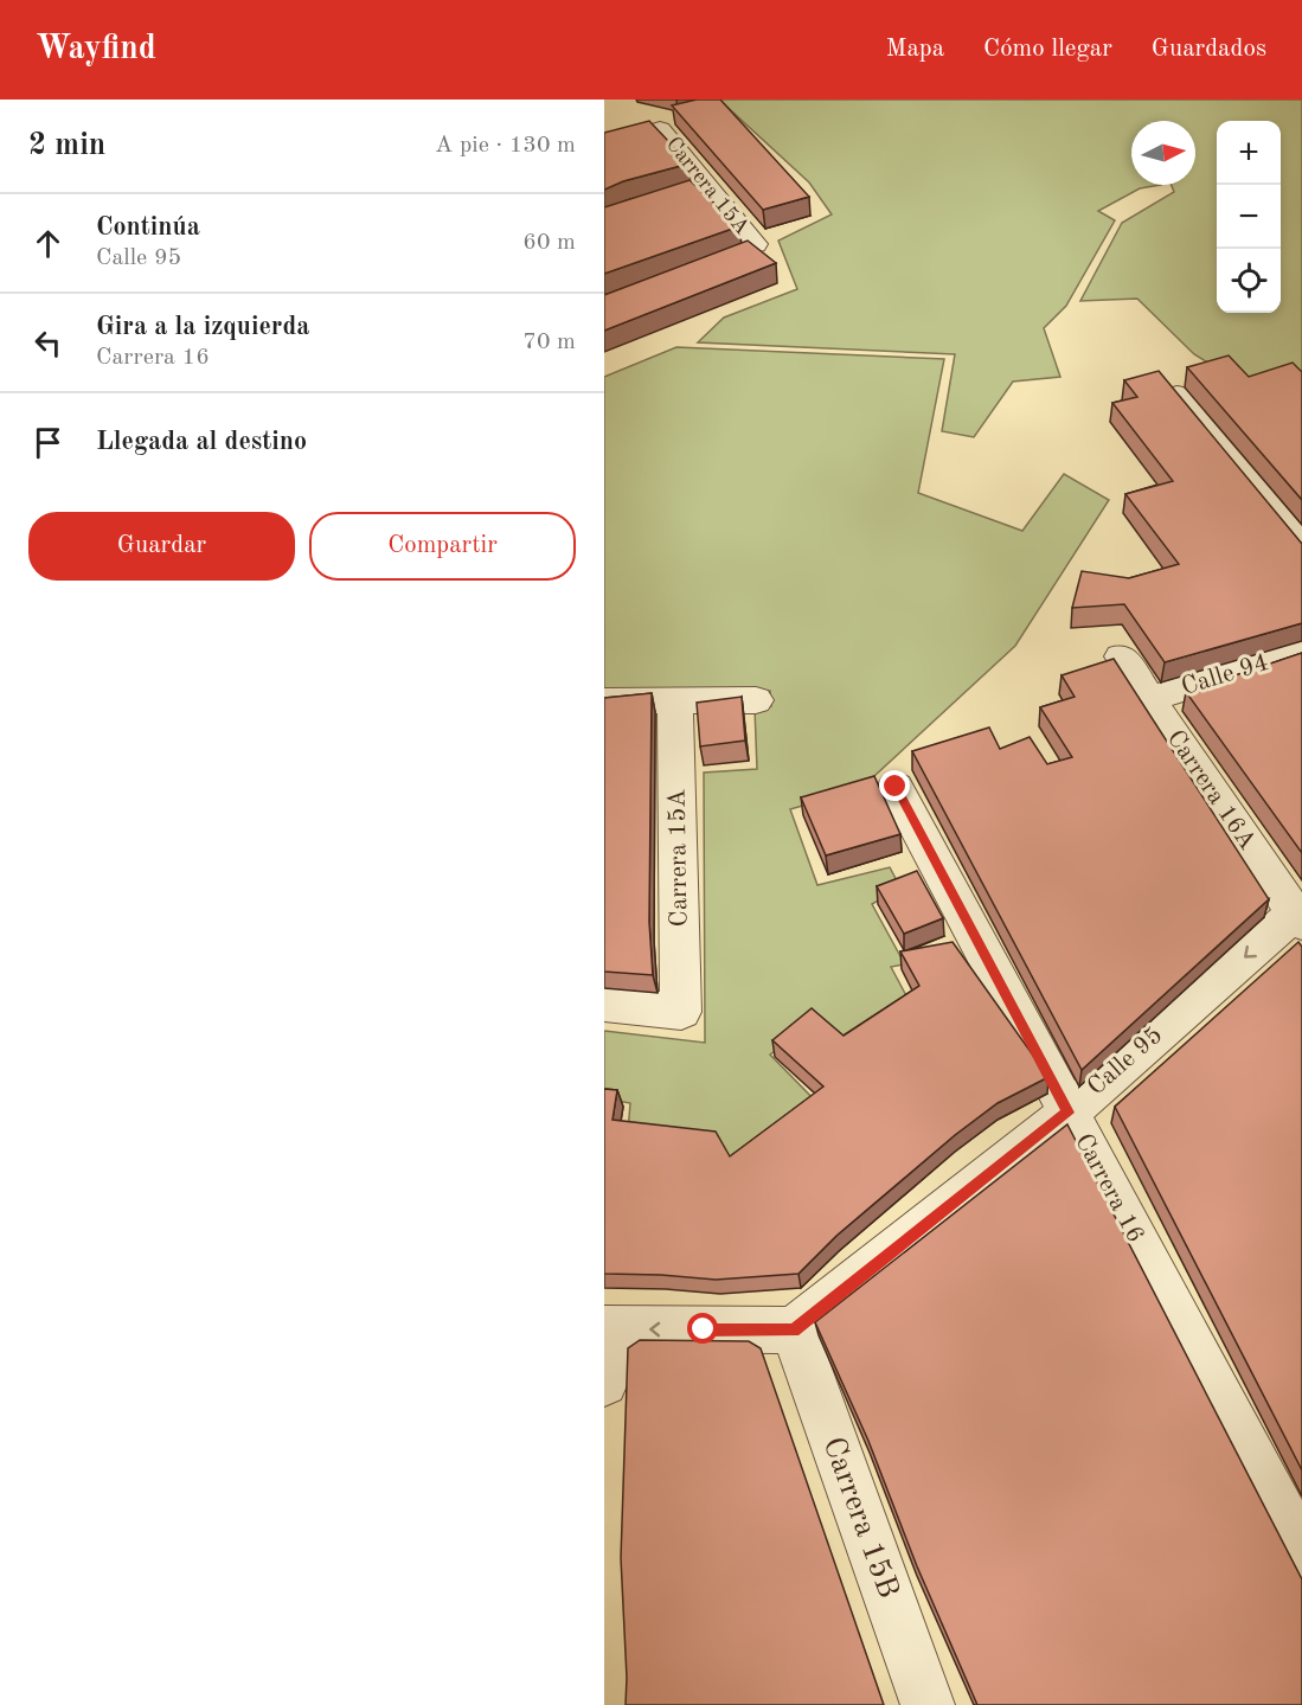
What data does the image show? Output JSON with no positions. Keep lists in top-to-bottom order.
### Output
{
  "streets": {
    "street": [
      "Carrera 15A",
      "Calle 94",
      "Carrera 16A",
      "Calle 95",
      "Carrera 16",
      "Carrera 15B"
    ]
  },
  "crossings": [
    ["Calle 94", "Carrera 16A"],
    ["Carrera 16A", "Calle 95"],
    ["Calle 95", "Carrera 16"],
    ["Calle 95", "Carrera 15B"]
  ],
  "one_way": ["Calle 95"],
  "north": "right",
  "page": {
    "header": "Wayfind",
    "nav": ["Mapa", "Cómo llegar", "Guardados"],
    "heading": ["2 min", "A pie · 130 m"],
    "map_buttons": ["+", "−"],
    "list": [
      ["Continúa", "Calle 95", "60 m"],
      ["Gira a la izquierda", "Carrera 16", "70 m"],
      "Llegada al destino"
    ],
    "buttons": ["Guardar", "Compartir"]
  }
}
